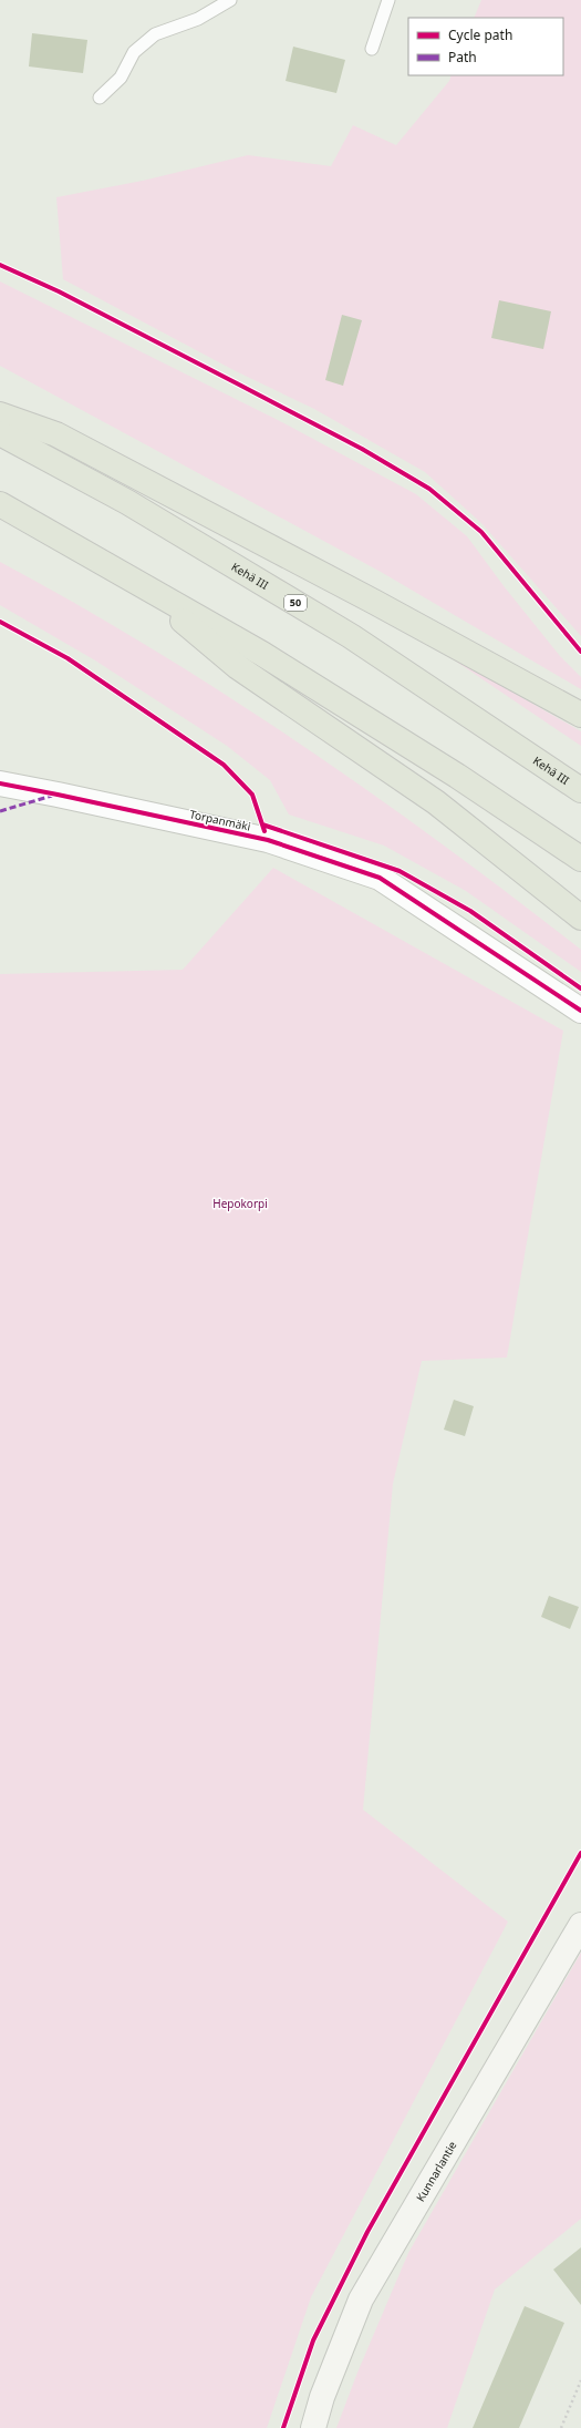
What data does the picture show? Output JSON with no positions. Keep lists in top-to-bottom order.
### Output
{
  "streets": {
    "highway": ["Kehä III", "50"],
    "main road": ["Kunnarlantie"],
    "street": ["Torpanmäki"]
  },
  "parks": ["Hepokorpi"],
  "legend": ["Cycle path", "Path"]
}
